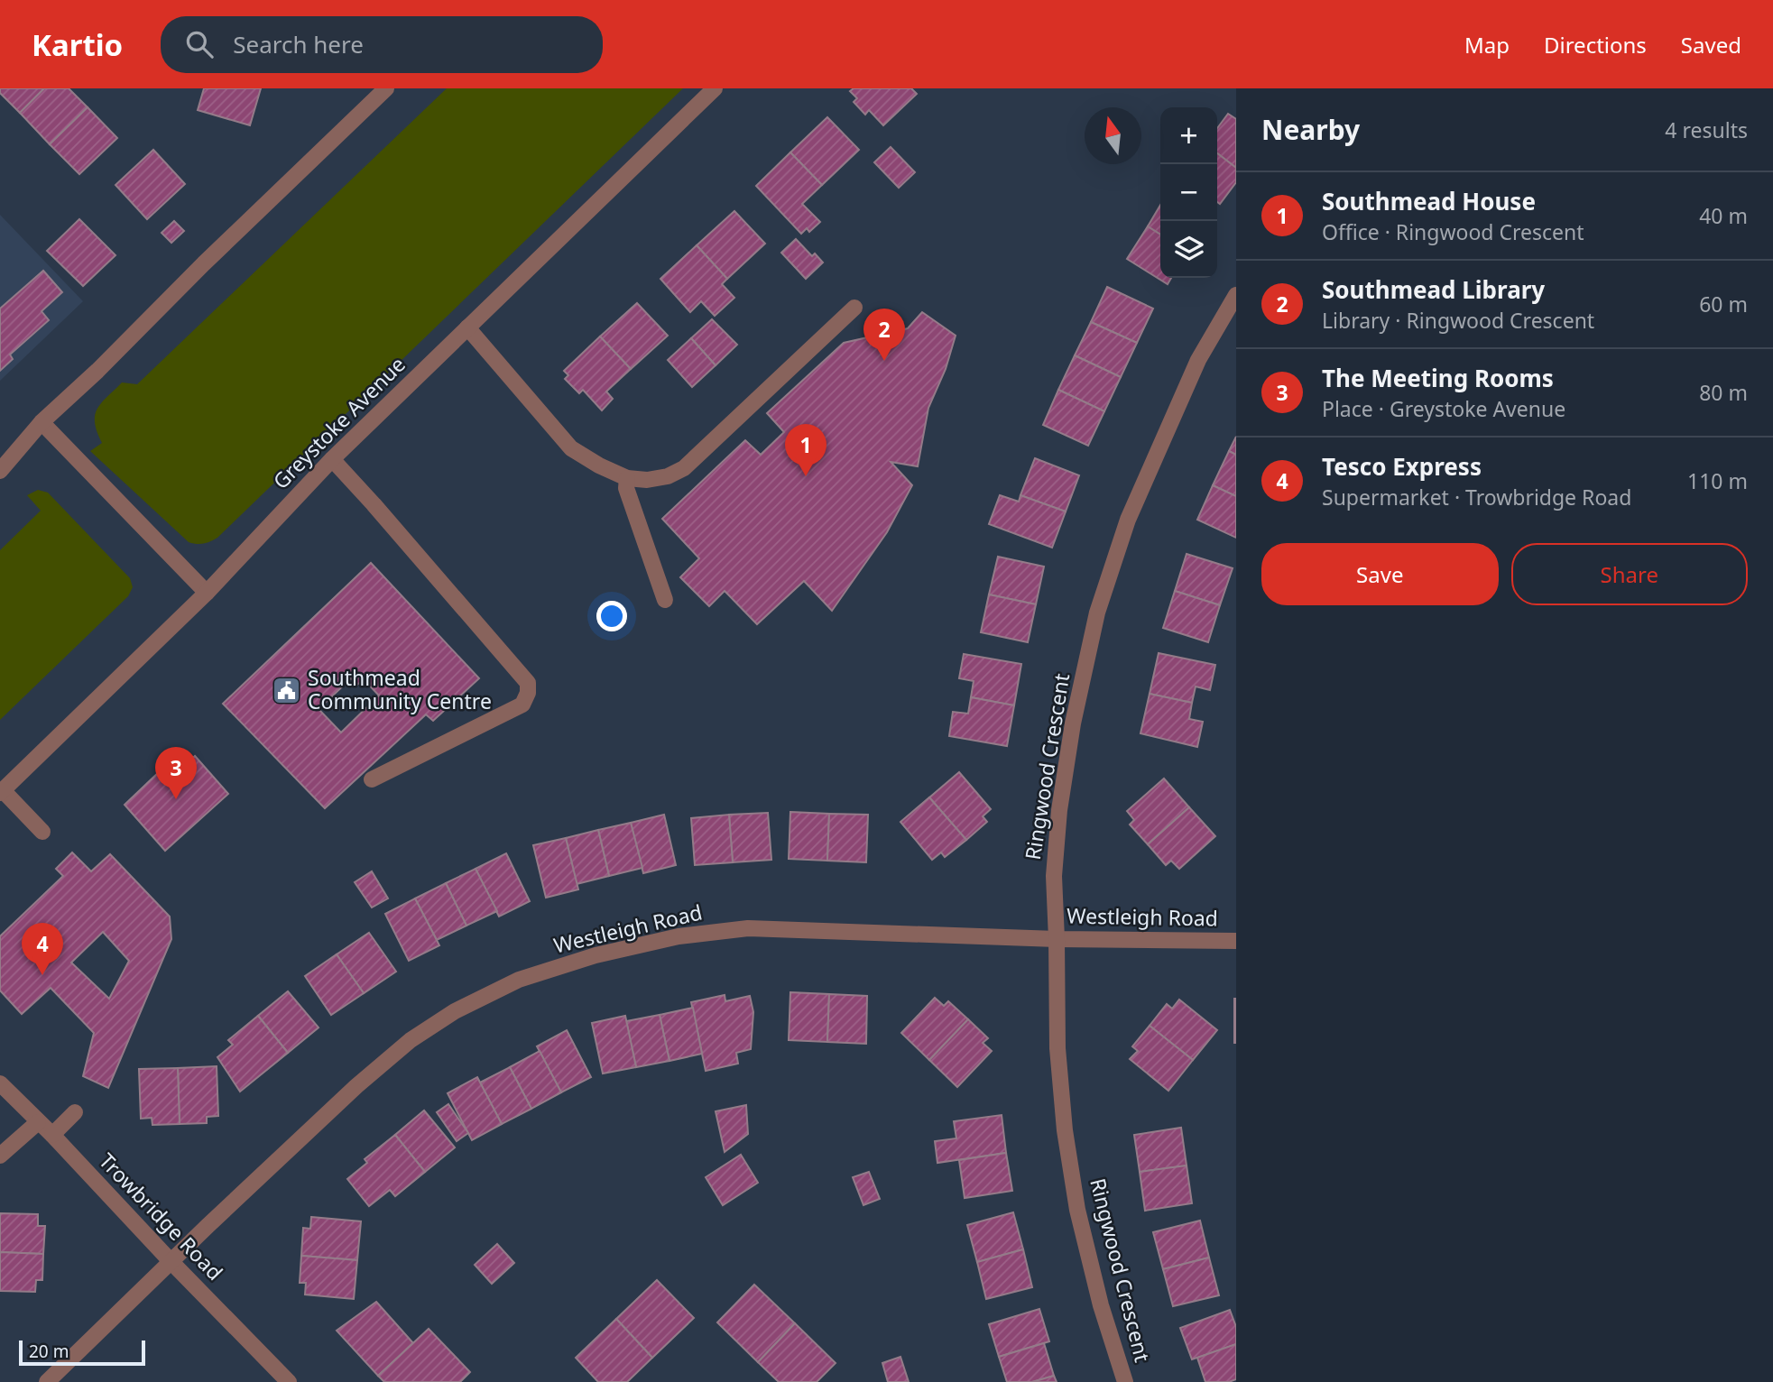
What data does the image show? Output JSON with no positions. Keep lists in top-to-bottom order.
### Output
{
  "streets": {
    "street": [
      "Greystoke Avenue",
      "Ringwood Crescent",
      "Westleigh Road",
      "Trowbridge Road"
    ]
  },
  "crossings": [
    ["Ringwood Crescent", "Westleigh Road"],
    ["Westleigh Road", "Trowbridge Road"]
  ],
  "places": {
    "public building": ["Southmead Community Centre"]
  },
  "scale_bar": "20 m",
  "north": "top",
  "page": {
    "header": "Kartio",
    "search": "Search here",
    "nav": ["Map", "Directions", "Saved"],
    "heading": ["Nearby", "4 results"],
    "map_buttons": ["+", "−"],
    "list": [
      {
        "mark": "1",
        "name": "Southmead House",
        "note": "Office · Ringwood Crescent",
        "value": "40 m"
      },
      {
        "mark": "2",
        "name": "Southmead Library",
        "note": "Library · Ringwood Crescent",
        "value": "60 m"
      },
      {
        "mark": "3",
        "name": "The Meeting Rooms",
        "note": "Place · Greystoke Avenue",
        "value": "80 m"
      },
      {
        "mark": "4",
        "name": "Tesco Express",
        "note": "Supermarket · Trowbridge Road",
        "value": "110 m"
      }
    ],
    "pins": [
      "2",
      "1",
      "3",
      "4"
    ],
    "buttons": ["Save", "Share"],
    "scale": "20 m"
  }
}
